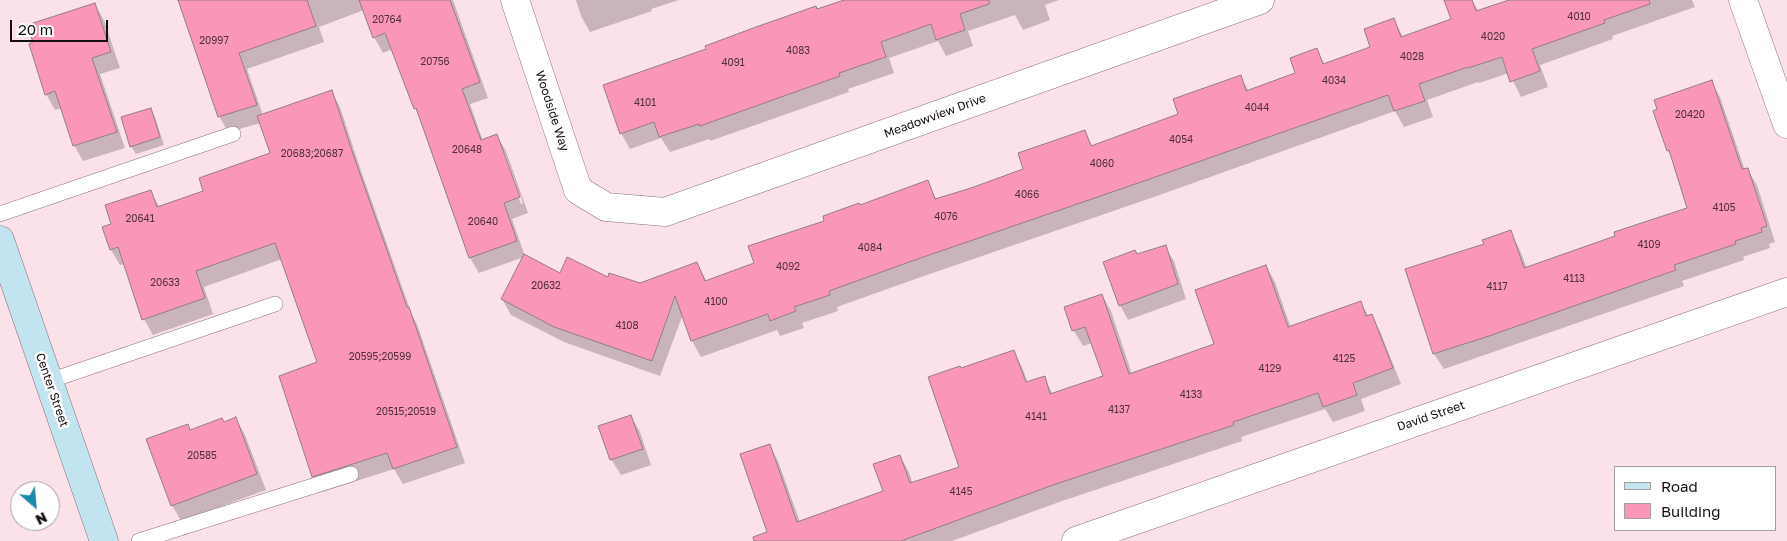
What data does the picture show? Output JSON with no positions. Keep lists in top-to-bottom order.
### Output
{
  "streets": {
    "street": [
      "Woodside Way",
      "Meadowview Drive",
      "Center Street",
      "David Street"
    ]
  },
  "crossings": [
    ["Woodside Way", "Meadowview Drive"]
  ],
  "house_numbers": [
    "4010",
    "20764",
    "4020",
    "20997",
    "4083",
    "4028",
    "20756",
    "4091",
    "4034",
    "4101",
    "4044",
    "20420",
    "4054",
    "20648",
    "20683;20687",
    "4060",
    "4066",
    "4105",
    "4076",
    "20641",
    "20640",
    "4109",
    "4084",
    "4092",
    "4113",
    "20633",
    "20632",
    "4117",
    "4100",
    "4108",
    "20595;20599",
    "4125",
    "4129",
    "4133",
    "4137",
    "20515;20519",
    "4141",
    "20585",
    "4145"
  ],
  "legend": ["Road", "Building"],
  "scale_bar": "20 m",
  "north": "bottom right"
}
